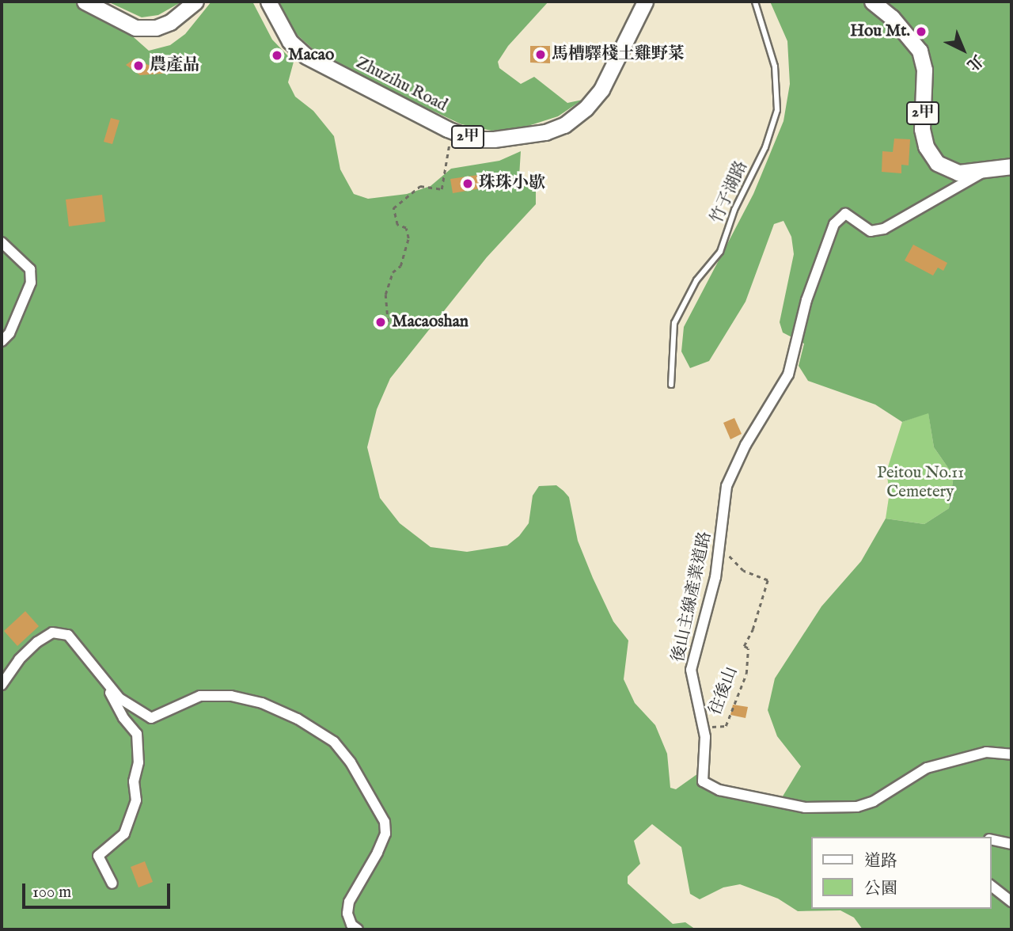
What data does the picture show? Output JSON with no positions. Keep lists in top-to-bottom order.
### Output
{
  "streets": {
    "main road": ["Zhuzihu Road", "2甲"],
    "street": ["後山主線產業道路"],
    "lane": ["竹子湖路"],
    "path": ["往後山"]
  },
  "crossings": [
    ["2甲", "後山主線產業道路"],
    ["後山主線產業道路", "往後山"]
  ],
  "parks": ["Peitou No.11 Cemetery"],
  "places": [
    "Hou Mt.",
    "馬槽驛棧土雞野菜",
    "Macao",
    "農產品",
    "珠珠小歇",
    "Macaoshan"
  ],
  "legend": ["道路", "公園"],
  "scale_bar": "100 m",
  "north": "bottom right"
}
